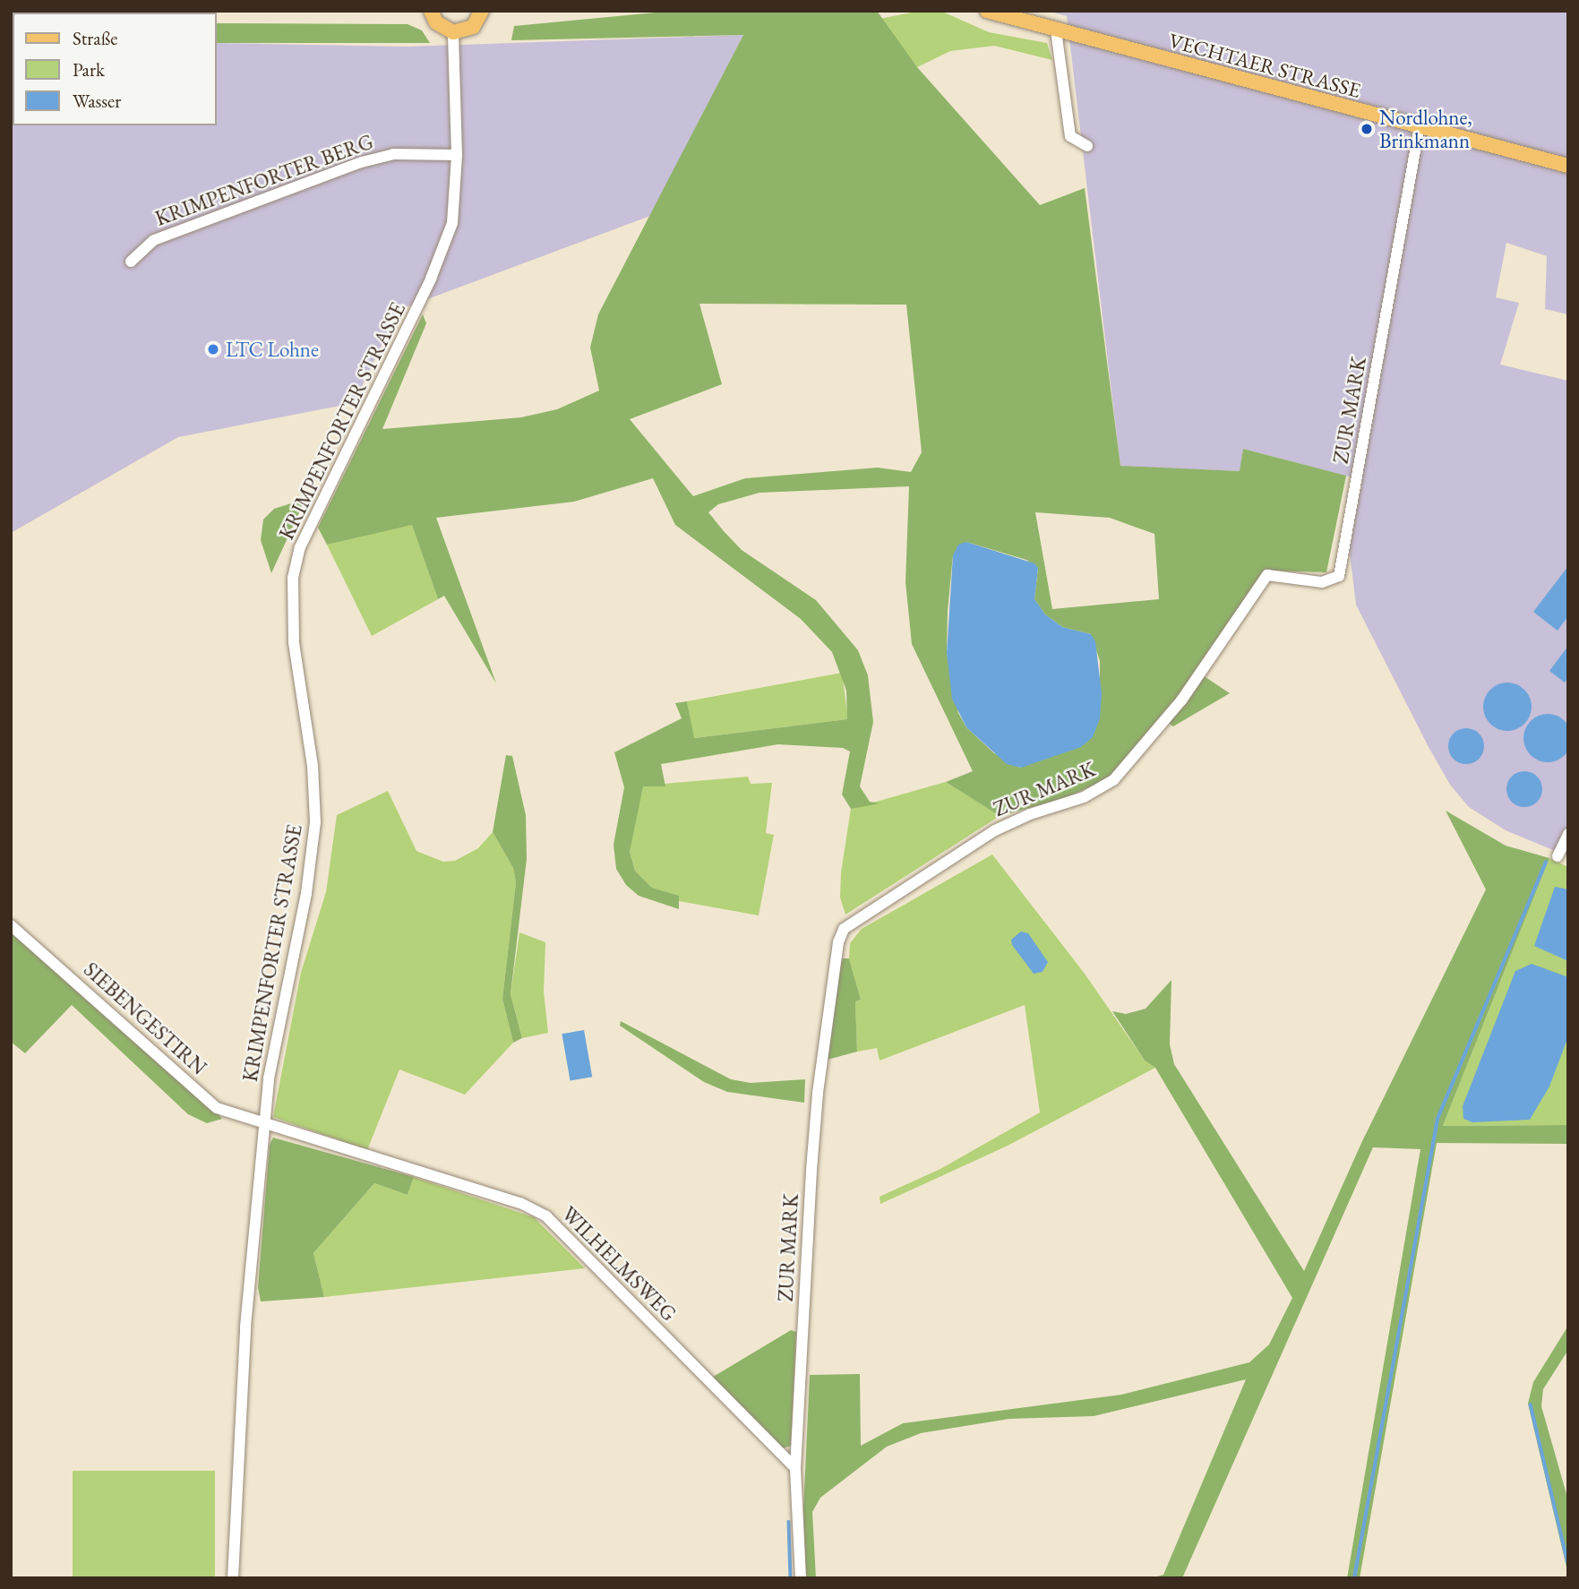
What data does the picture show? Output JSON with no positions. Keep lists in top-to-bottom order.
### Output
{
  "streets": {
    "main road": ["VECHTAER STRASSE"],
    "street": [
      "KRIMPENFORTER BERG",
      "ZUR MARK",
      "KRIMPENFORTER STRASSE",
      "SIEBENGESTIRN",
      "WILHELMSWEG"
    ]
  },
  "crossings": [
    ["VECHTAER STRASSE", "ZUR MARK"],
    ["KRIMPENFORTER BERG", "KRIMPENFORTER STRASSE"],
    ["ZUR MARK", "WILHELMSWEG"],
    ["KRIMPENFORTER STRASSE", "SIEBENGESTIRN"],
    ["KRIMPENFORTER STRASSE", "WILHELMSWEG"],
    ["SIEBENGESTIRN", "WILHELMSWEG"]
  ],
  "places": ["Nordlohne, Brinkmann", "LTC Lohne"],
  "legend": ["Straße", "Park", "Wasser"]
}
